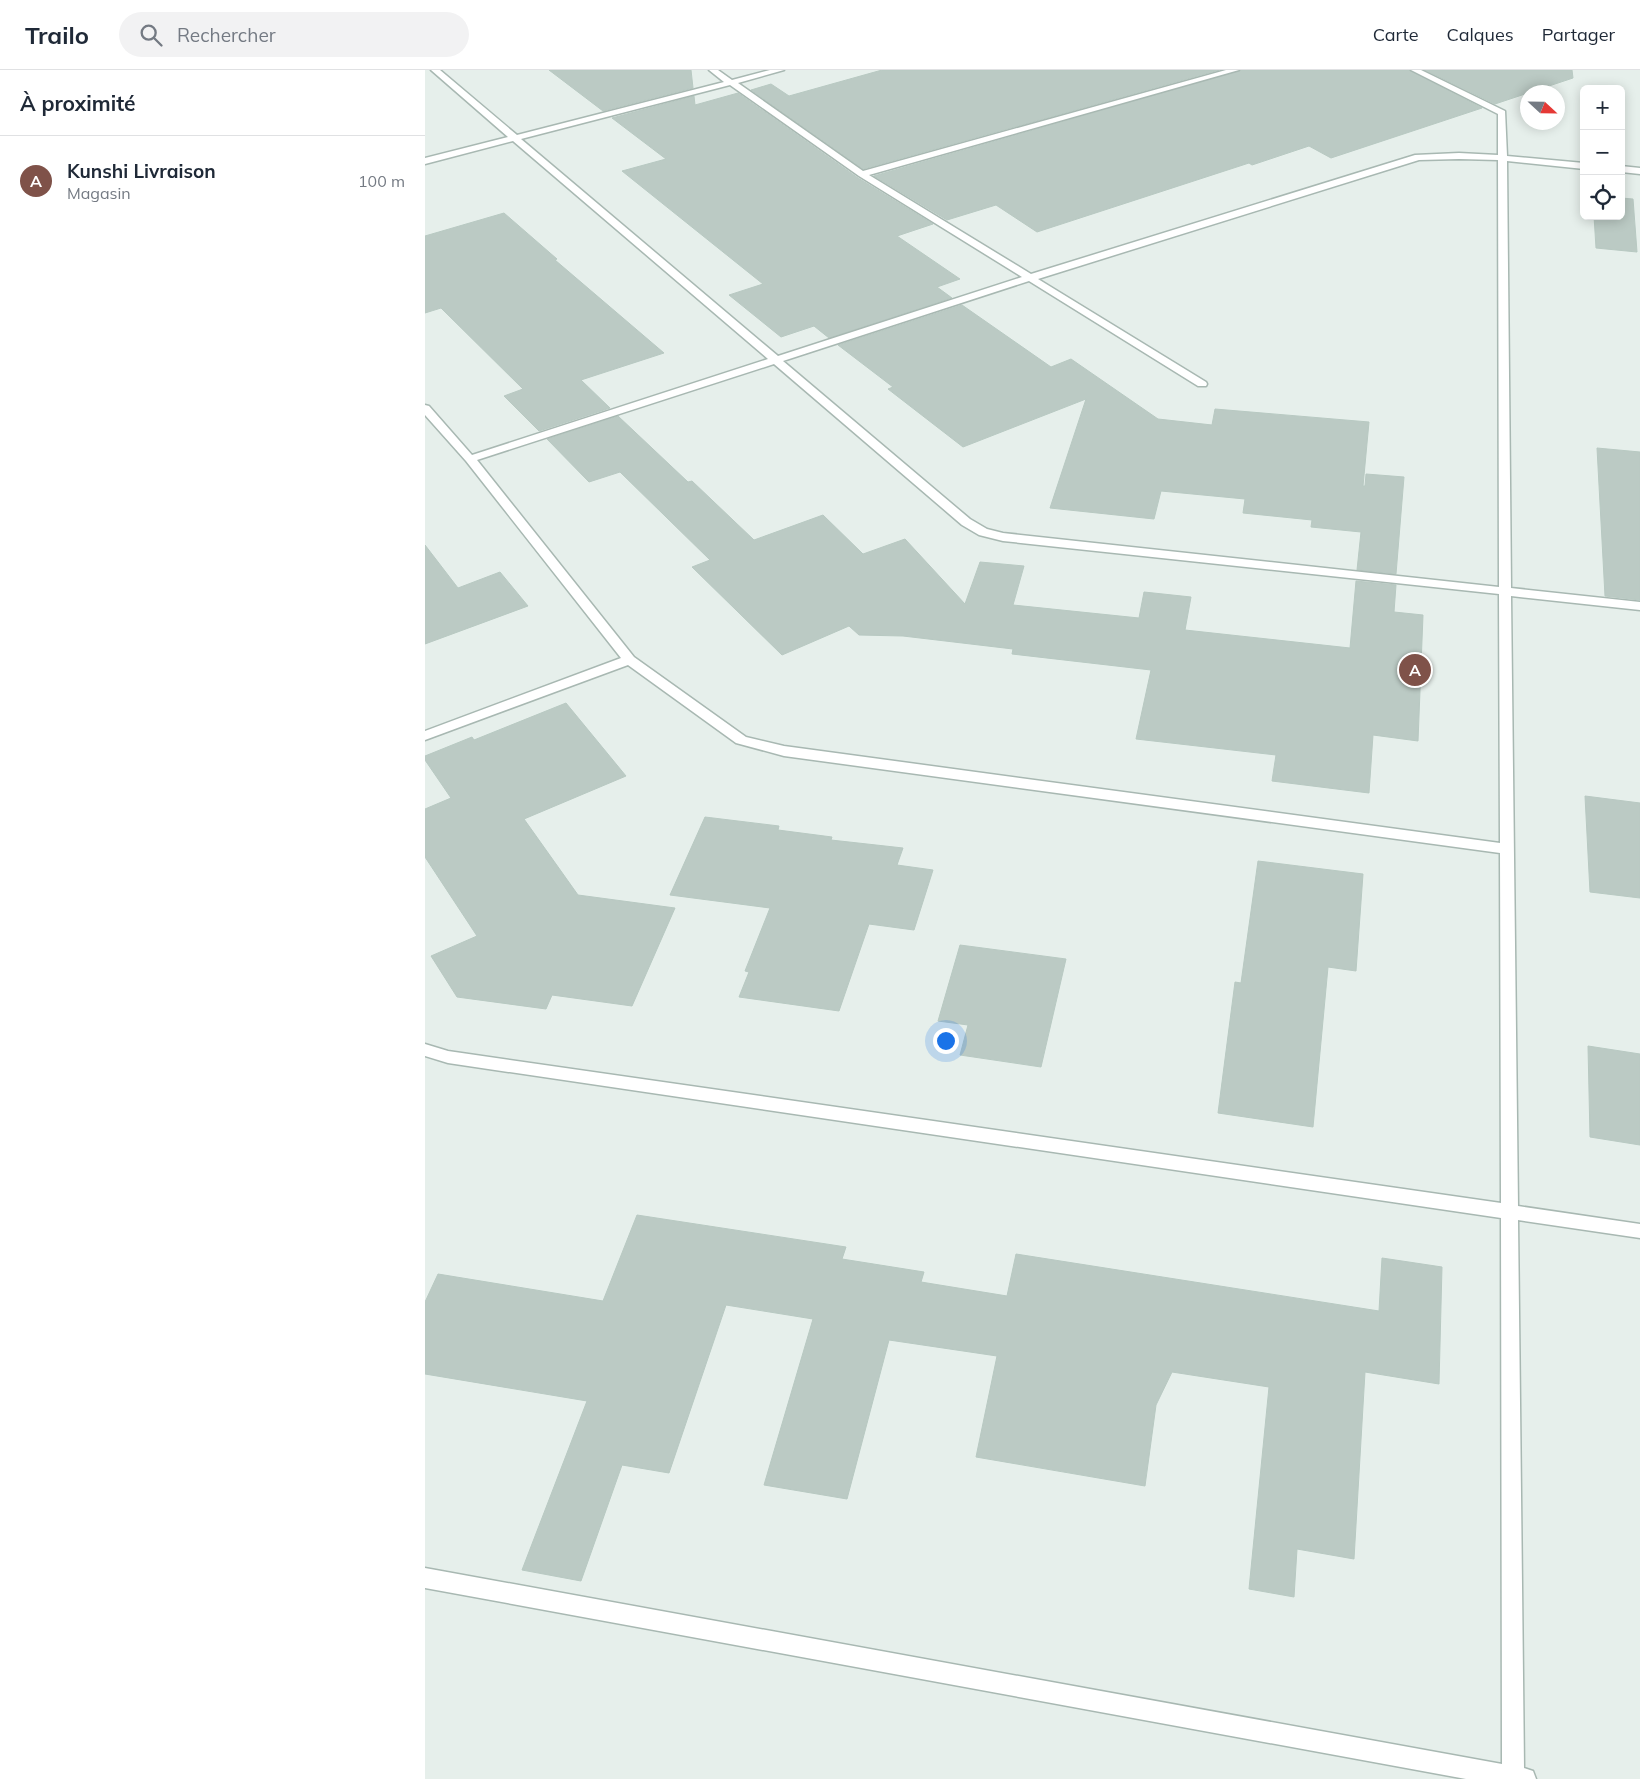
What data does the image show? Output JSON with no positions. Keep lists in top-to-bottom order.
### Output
{
  "north": "right",
  "page": {
    "header": "Trailo",
    "search": "Rechercher",
    "nav": ["Carte", "Calques", "Partager"],
    "heading": "À proximité",
    "map_buttons": ["+", "−"],
    "list": [
      {
        "mark": "A",
        "name": "Kunshi Livraison",
        "note": "Magasin",
        "value": "100 m"
      }
    ],
    "pins": "A"
  }
}
